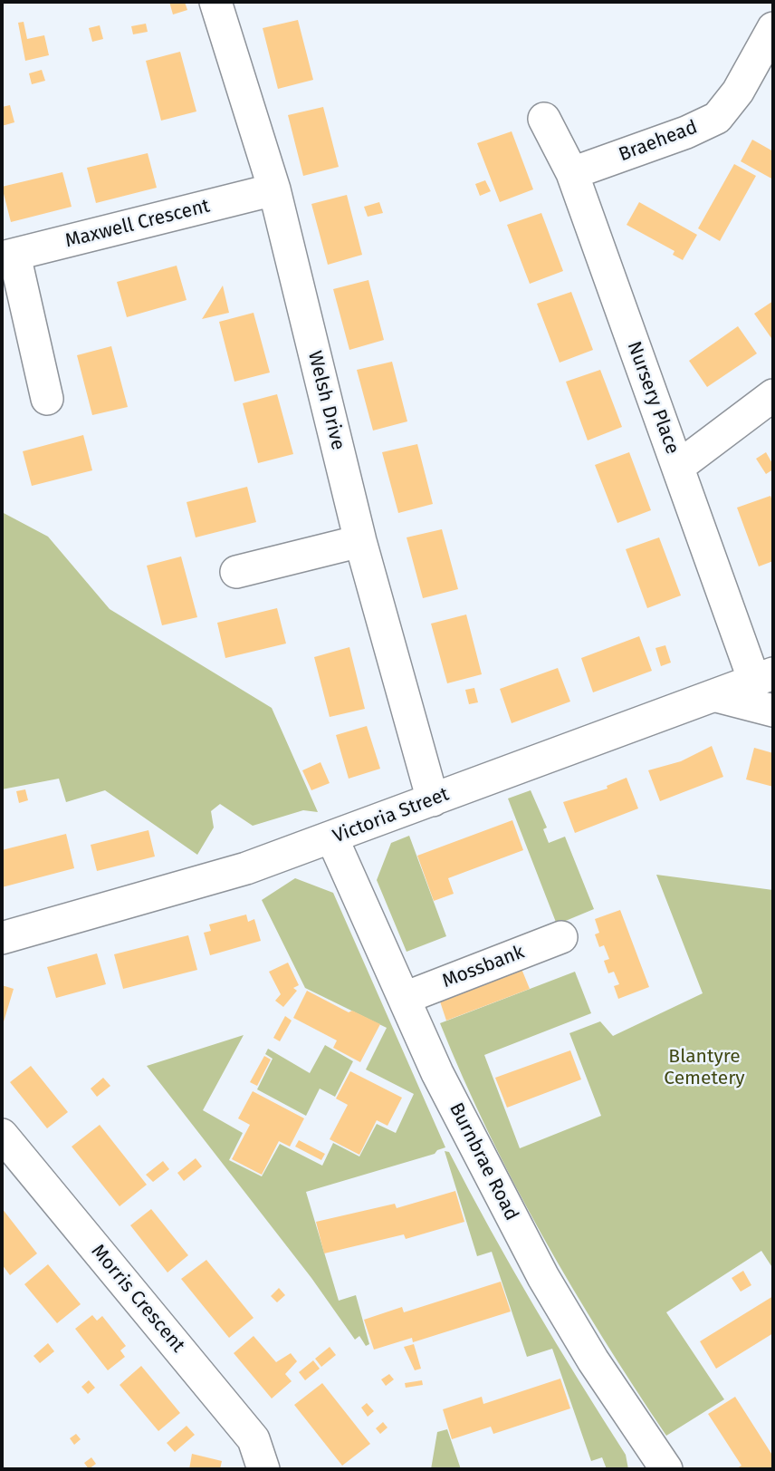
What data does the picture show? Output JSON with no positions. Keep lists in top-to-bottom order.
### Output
{
  "streets": {
    "street": [
      "Braehead",
      "Maxwell Crescent",
      "Nursery Place",
      "Welsh Drive",
      "Victoria Street",
      "Mossbank",
      "Burnbrae Road",
      "Morris Crescent"
    ]
  },
  "crossings": [
    ["Braehead", "Nursery Place"],
    ["Maxwell Crescent", "Welsh Drive"],
    ["Nursery Place", "Victoria Street"],
    ["Welsh Drive", "Victoria Street"],
    ["Victoria Street", "Burnbrae Road"],
    ["Mossbank", "Burnbrae Road"]
  ],
  "parks": ["Blantyre Cemetery"]
}
